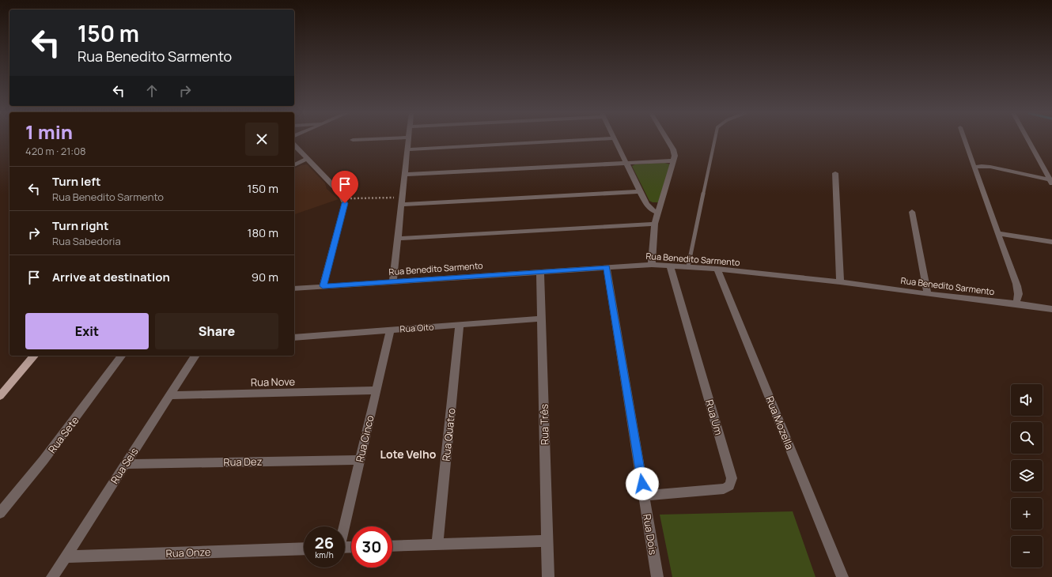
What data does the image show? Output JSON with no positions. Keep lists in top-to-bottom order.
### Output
{
  "streets": {
    "street": [
      "Rua Benedito Sarmento",
      "Rua Oito",
      "Rua Nove",
      "Rua Um",
      "Rua Mozella",
      "Rua Três",
      "Rua Sete",
      "Rua Quatro",
      "Rua Cinco",
      "Rua Dez",
      "Rua Seis",
      "Rua Dois",
      "Rua Onze"
    ]
  },
  "crossings": [
    ["Rua Benedito Sarmento", "Rua Um"],
    ["Rua Benedito Sarmento", "Rua Mozella"],
    ["Rua Benedito Sarmento", "Rua Três"],
    ["Rua Benedito Sarmento", "Rua Dois"],
    ["Rua Oito", "Rua Três"],
    ["Rua Oito", "Rua Quatro"],
    ["Rua Oito", "Rua Cinco"],
    ["Rua Nove", "Rua Cinco"],
    ["Rua Nove", "Rua Seis"],
    ["Rua Um", "Rua Dois"],
    ["Rua Cinco", "Rua Dez"],
    ["Rua Dez", "Rua Seis"],
    ["Rua Seis", "Rua Onze"]
  ],
  "districts": ["Lote Velho"],
  "page": {
    "turn": ["150 m", "Rua Benedito Sarmento"],
    "heading": ["1 min", "420 m · 21:08"],
    "list": [
      {
        "name": "Turn left",
        "note": "Rua Benedito Sarmento",
        "value": "150 m"
      },
      {
        "name": "Turn right",
        "note": "Rua Sabedoria",
        "value": "180 m"
      },
      {
        "name": "Arrive at destination",
        "value": "90 m"
      }
    ],
    "buttons": ["Exit", "Share"],
    "map_buttons": ["+", "−"],
    "speed": "26 km/h",
    "limit": "30"
  }
}
